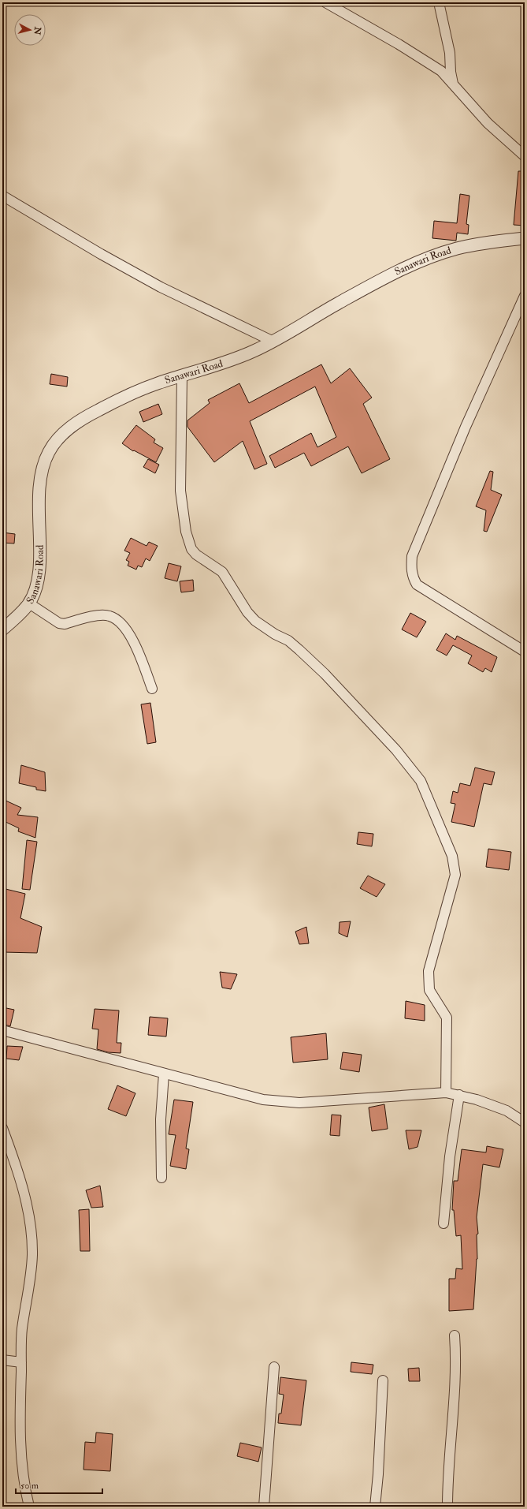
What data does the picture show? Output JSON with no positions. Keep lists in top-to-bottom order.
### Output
{
  "streets": {
    "street": ["Sanawari Road"]
  },
  "scale_bar": "50 m",
  "north": "right"
}
